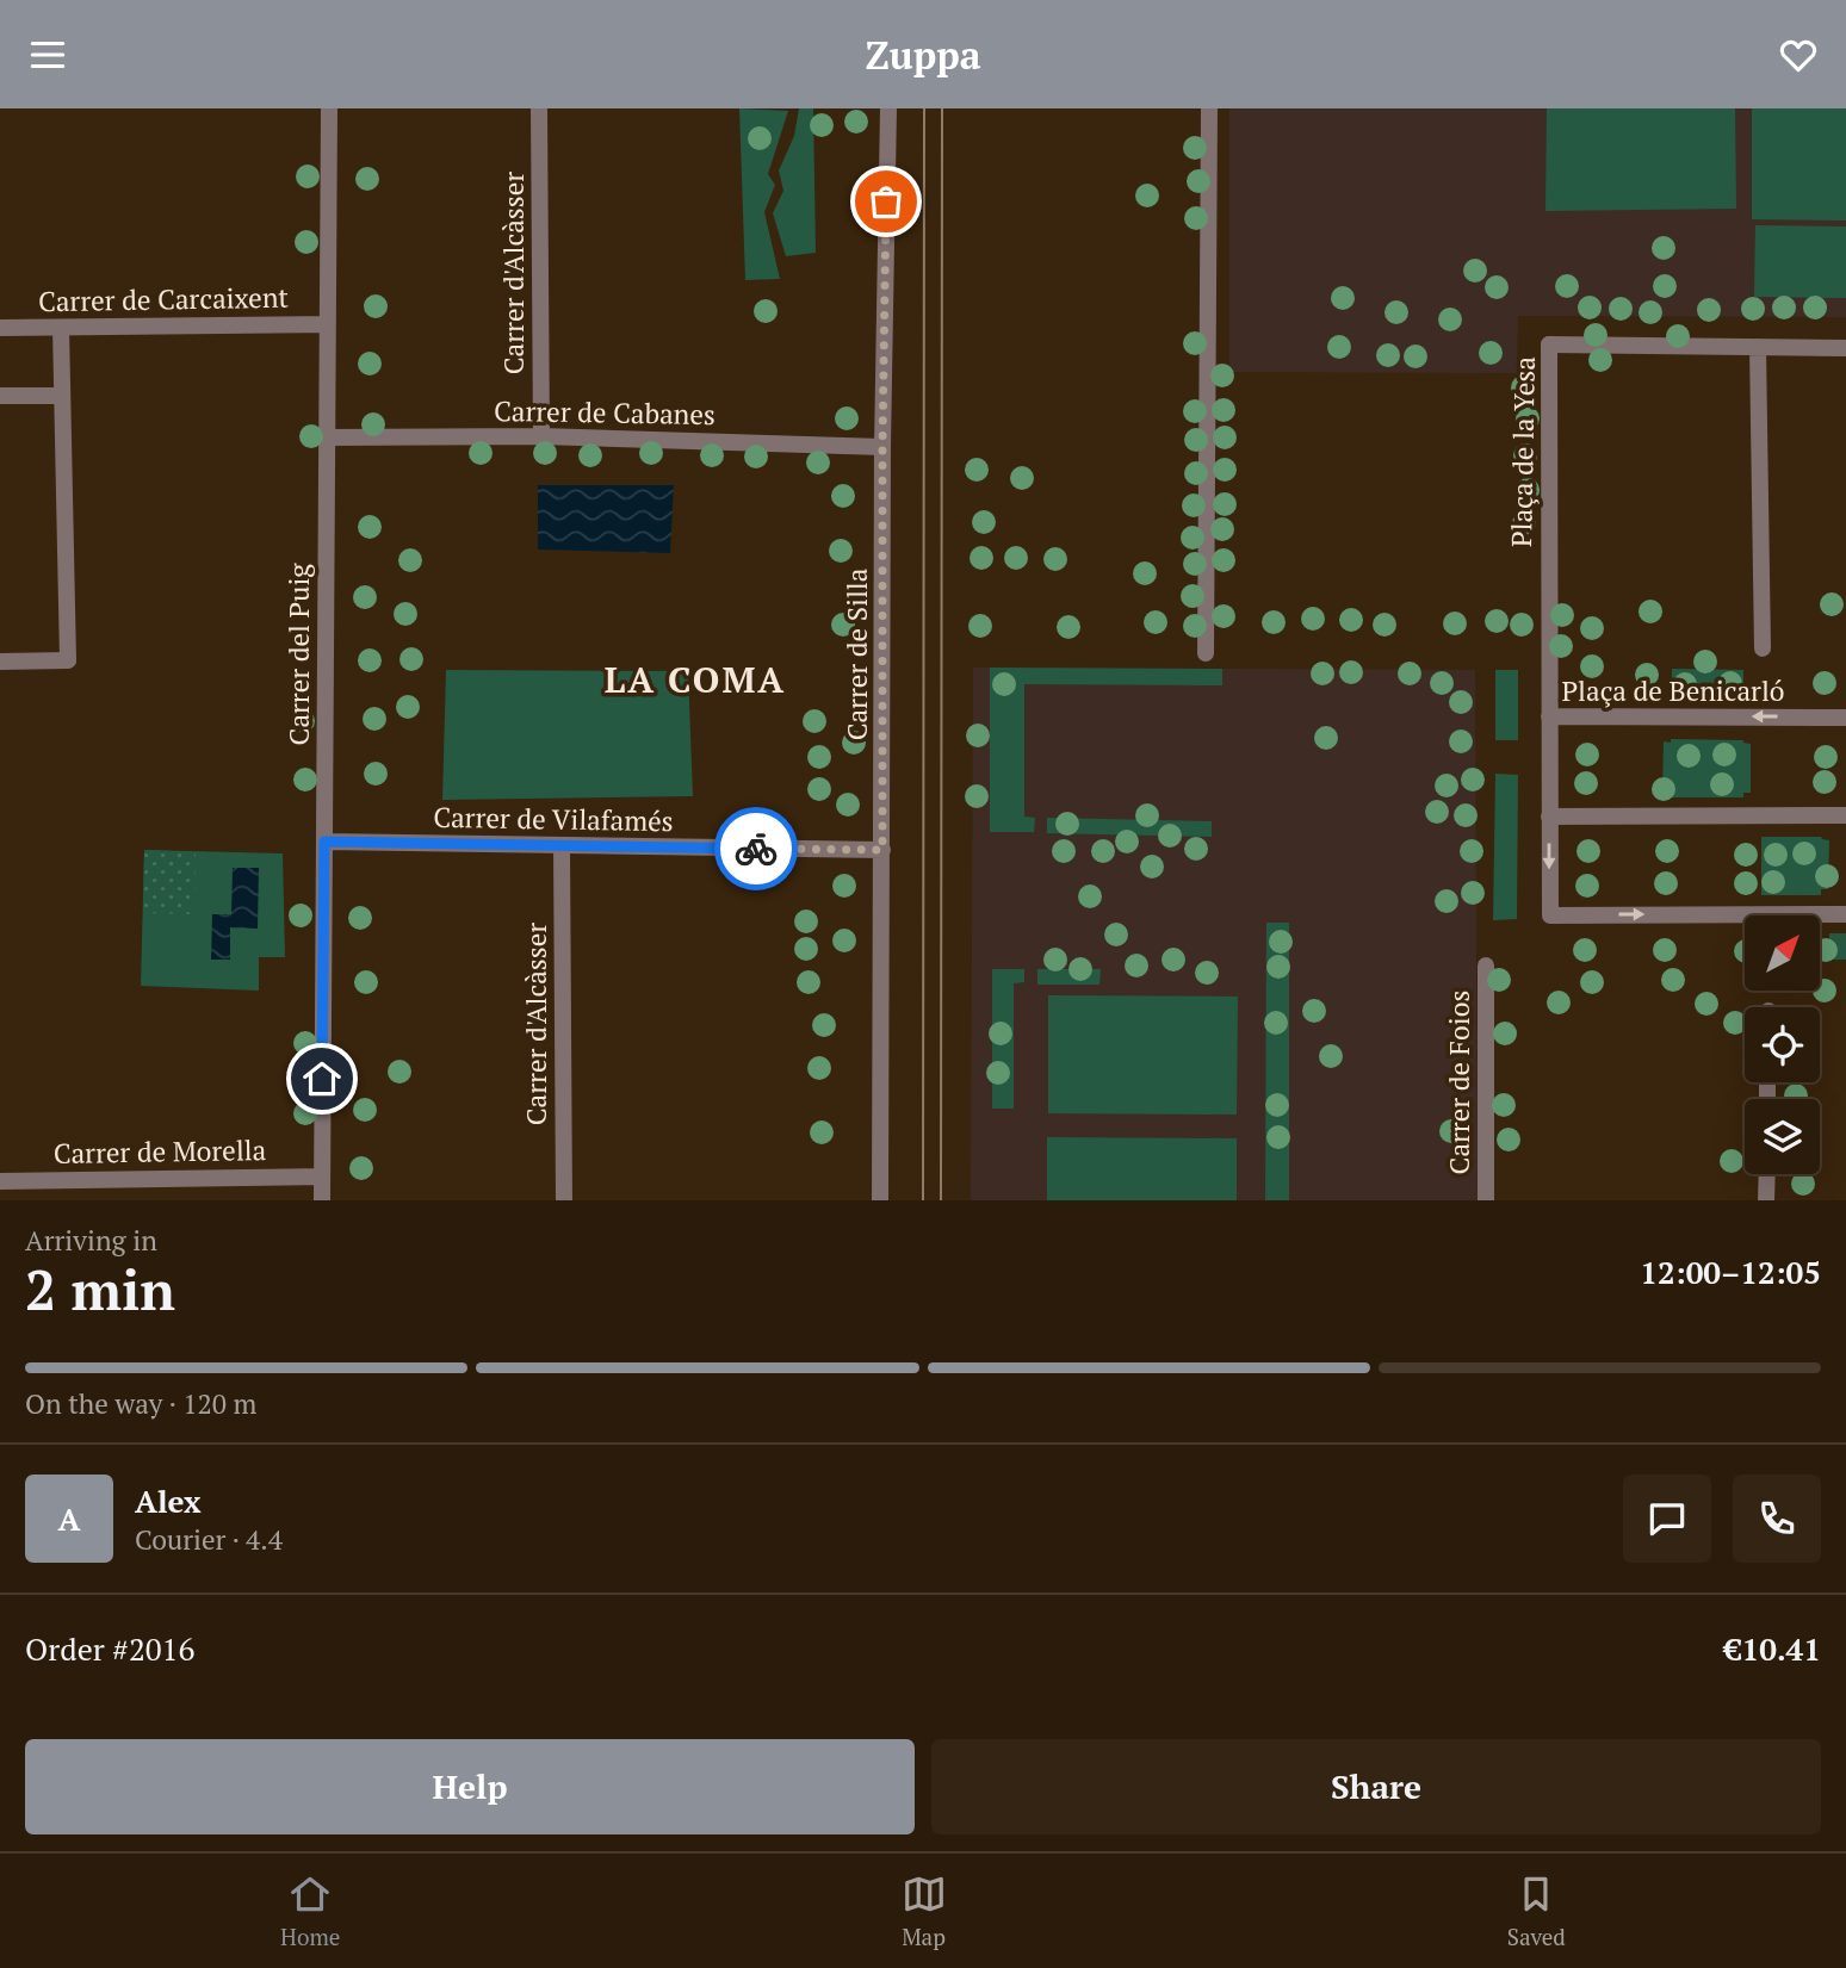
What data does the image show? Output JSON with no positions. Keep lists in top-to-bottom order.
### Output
{
  "streets": {
    "street": [
      "Carrer d'Alcàsser",
      "Carrer de Carcaixent",
      "Carrer de Cabanes",
      "Plaça de la Yesa",
      "Carrer del Puig",
      "Carrer de Silla",
      "Plaça de Benicarló",
      "Carrer de Vilafamés",
      "Carrer de Foios",
      "Carrer de Morella"
    ]
  },
  "crossings": [
    ["Carrer d'Alcàsser", "Carrer de Cabanes"],
    ["Carrer d'Alcàsser", "Carrer de Vilafamés"],
    ["Carrer de Carcaixent", "Carrer del Puig"],
    ["Carrer de Cabanes", "Carrer del Puig"],
    ["Carrer de Cabanes", "Carrer de Silla"],
    ["Plaça de la Yesa", "Plaça de Benicarló"],
    ["Carrer del Puig", "Carrer de Vilafamés"],
    ["Carrer del Puig", "Carrer de Morella"],
    ["Carrer de Silla", "Carrer de Vilafamés"]
  ],
  "districts": ["LA COMA"],
  "north": "top right",
  "page": {
    "header": "Zuppa",
    "heading": ["2 min", "Arriving in", "12:00–12:05"],
    "panel": [
      "Alex",
      "Courier · 4.4",
      "Order #2016",
      "€10.41"
    ],
    "bar": "On the way · 120 m",
    "round": "A",
    "buttons": ["Help", "Share"],
    "tabs": ["Home", "Map", "Saved"]
  }
}
